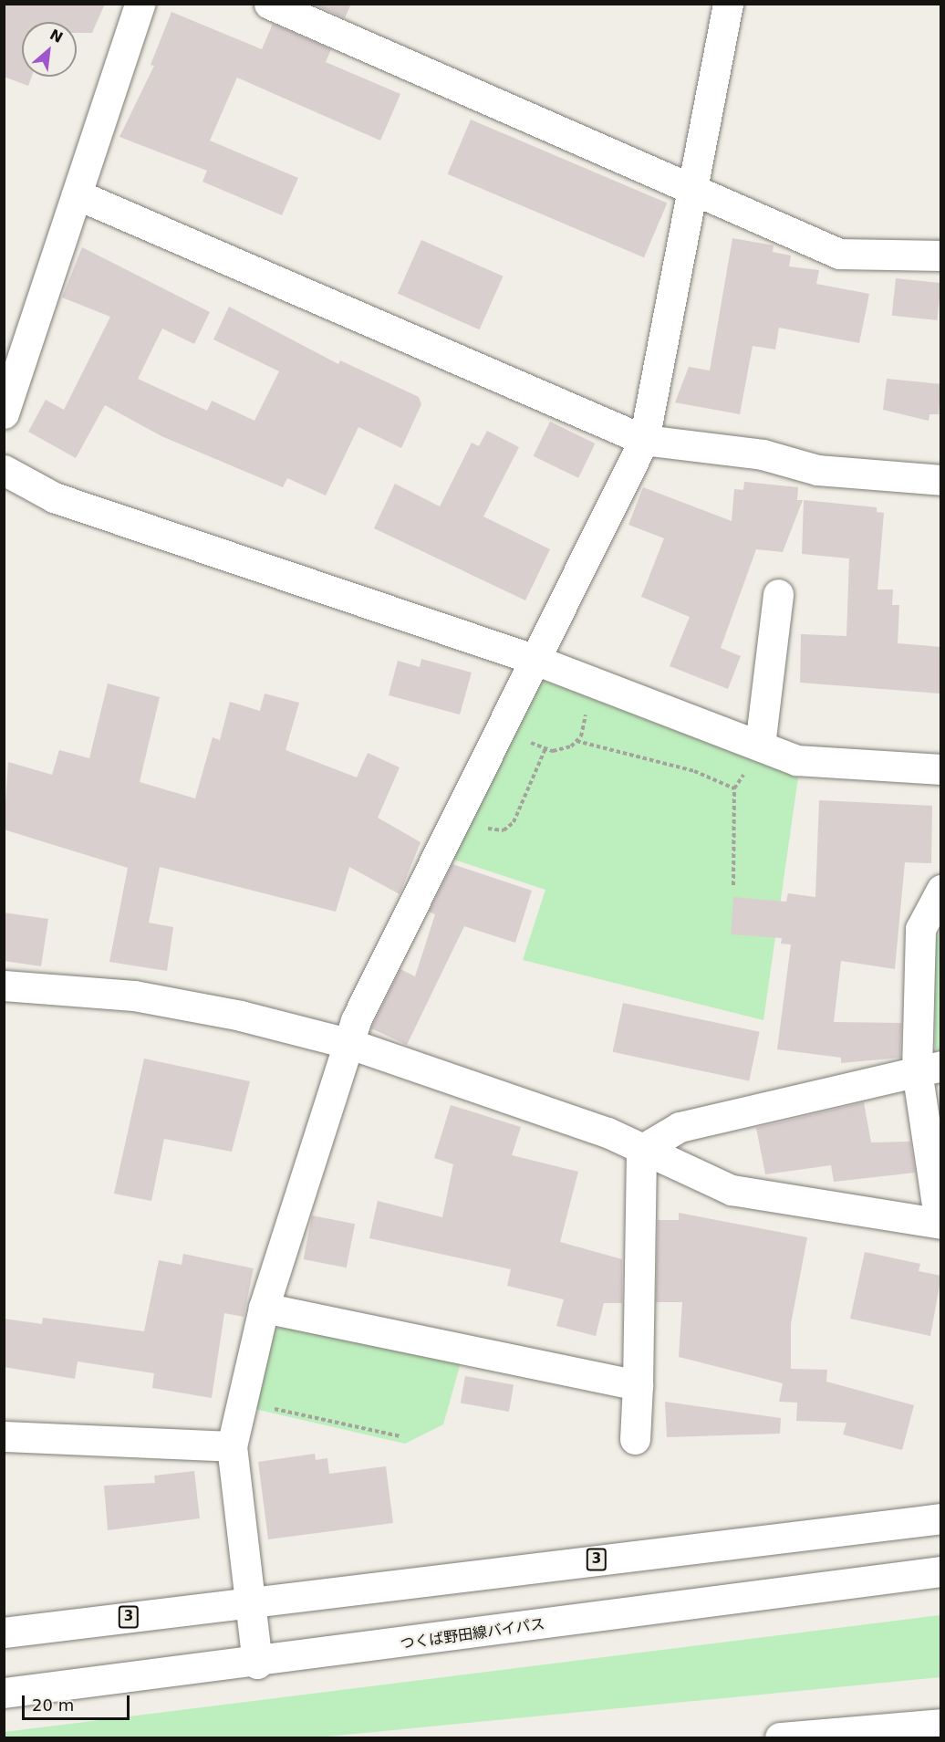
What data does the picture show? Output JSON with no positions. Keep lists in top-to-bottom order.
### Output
{
  "streets": {
    "main road": ["3", "つくば野田線バイパス"]
  },
  "scale_bar": "20 m",
  "north": "top right"
}
